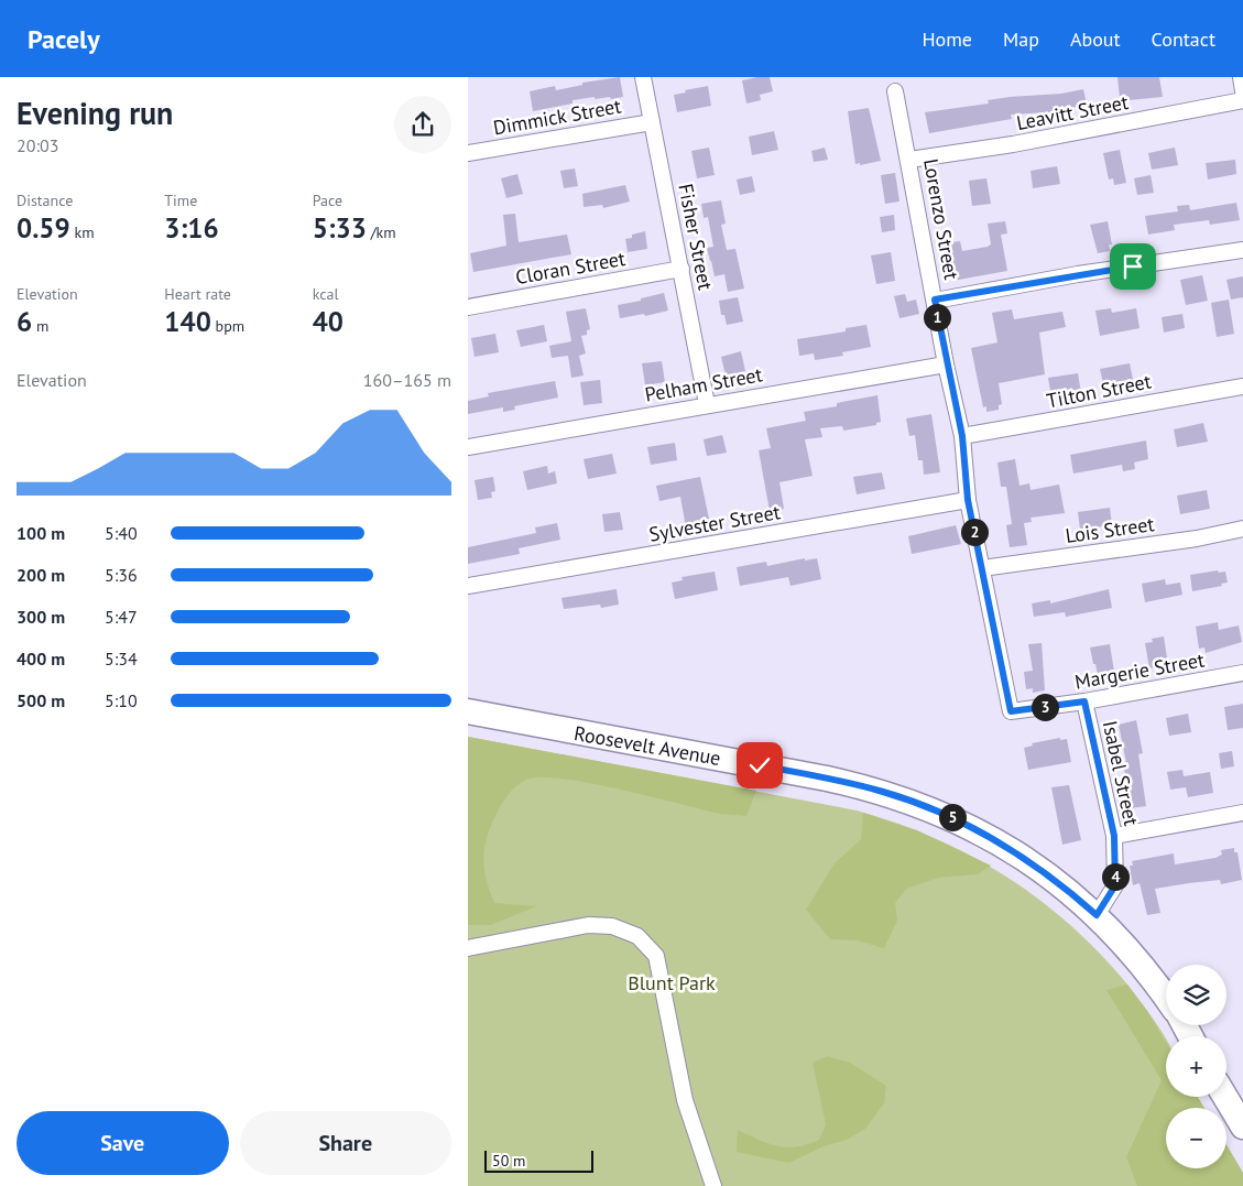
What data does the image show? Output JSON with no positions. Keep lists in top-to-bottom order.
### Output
{
  "streets": {
    "main road": ["Roosevelt Avenue"],
    "street": [
      "Leavitt Street",
      "Dimmick Street",
      "Lorenzo Street",
      "Fisher Street",
      "Cloran Street",
      "Pelham Street",
      "Tilton Street",
      "Sylvester Street",
      "Lois Street",
      "Margerie Street",
      "Isabel Street"
    ]
  },
  "crossings": [
    ["Leavitt Street", "Lorenzo Street"],
    ["Dimmick Street", "Fisher Street"],
    ["Lorenzo Street", "Pelham Street"],
    ["Lorenzo Street", "Tilton Street"],
    ["Lorenzo Street", "Sylvester Street"],
    ["Lorenzo Street", "Lois Street"],
    ["Lorenzo Street", "Margerie Street"],
    ["Fisher Street", "Cloran Street"],
    ["Fisher Street", "Pelham Street"],
    ["Margerie Street", "Isabel Street"],
    ["Roosevelt Avenue", "Isabel Street"]
  ],
  "parks": ["Blunt Park"],
  "scale_bar": "50 m",
  "page": {
    "header": "Pacely",
    "nav": [
      "Home",
      "Map",
      "About",
      "Contact"
    ],
    "heading": ["Evening run", "20:03"],
    "stats": [
      ["Distance", "0.59 km"],
      ["Time", "3:16"],
      ["Pace", "5:33 /km"],
      ["Elevation", "6 m"],
      ["Heart rate", "140 bpm"],
      ["kcal", "40"]
    ],
    "pins": [
      "1",
      "2",
      "3",
      "5",
      "4"
    ],
    "chart": ["Elevation", "160–165 m"],
    "list": [
      {
        "name": "100 m",
        "note": "5:40"
      },
      {
        "name": "200 m",
        "note": "5:36"
      },
      {
        "name": "300 m",
        "note": "5:47"
      },
      {
        "name": "400 m",
        "note": "5:34"
      },
      {
        "name": "500 m",
        "note": "5:10"
      }
    ],
    "map_buttons": ["+", "−"],
    "buttons": ["Save", "Share"],
    "scale": "50 m"
  }
}
